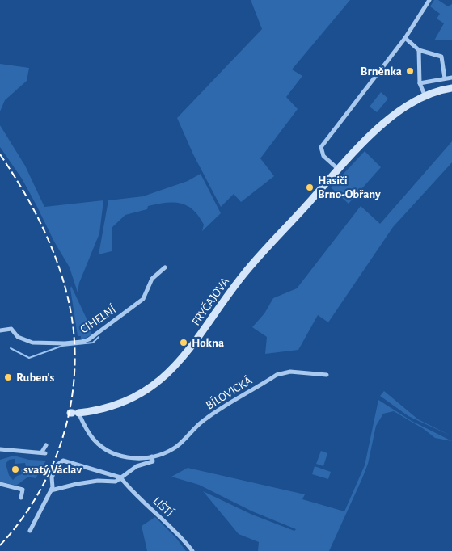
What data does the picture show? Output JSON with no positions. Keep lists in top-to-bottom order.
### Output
{
  "streets": {
    "main road": ["FRYČAJOVA"],
    "street": ["CIHELNÍ", "BÍLOVICKÁ", "LIŠTÍ"]
  },
  "crossings": [
    ["FRYČAJOVA", "BÍLOVICKÁ"],
    ["BÍLOVICKÁ", "LIŠTÍ"]
  ],
  "places": [
    "Brněnka",
    "Hasiči Brno-Obřany",
    "Hokna",
    "Ruben's",
    "svatý Václav"
  ]
}
